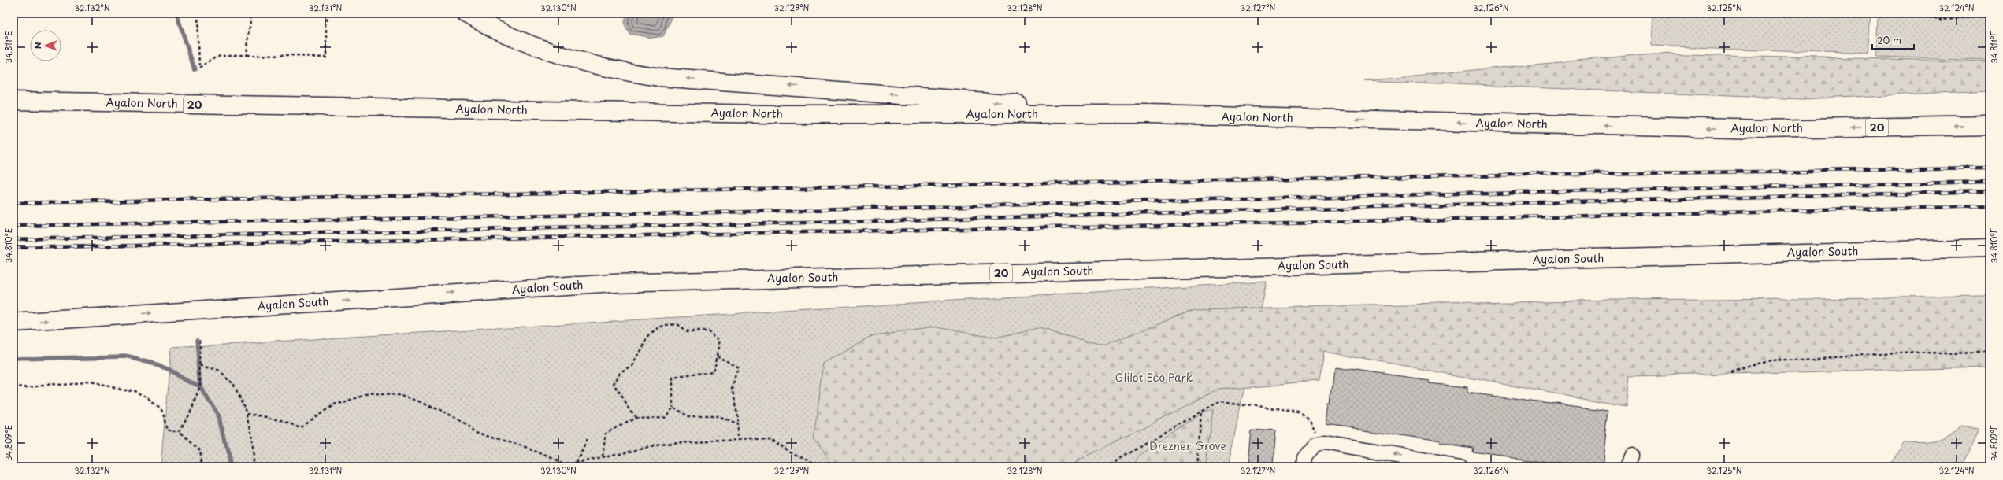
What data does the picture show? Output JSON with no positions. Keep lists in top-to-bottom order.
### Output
{
  "streets": {
    "highway": ["Ayalon North", "20", "Ayalon South"]
  },
  "one_way": ["Ayalon North", "Ayalon South"],
  "parks": ["Glilot Eco Park", "Drezner Grove"],
  "scale_bar": "20 m",
  "north": "left",
  "coordinates": [
    "32.132°N",
    "32.131°N",
    "32.130°N",
    "32.129°N",
    "32.128°N",
    "32.127°N",
    "32.126°N",
    "32.125°N",
    "32.124°N",
    "34.811°E",
    "34.810°E",
    "34.809°E"
  ]
}
